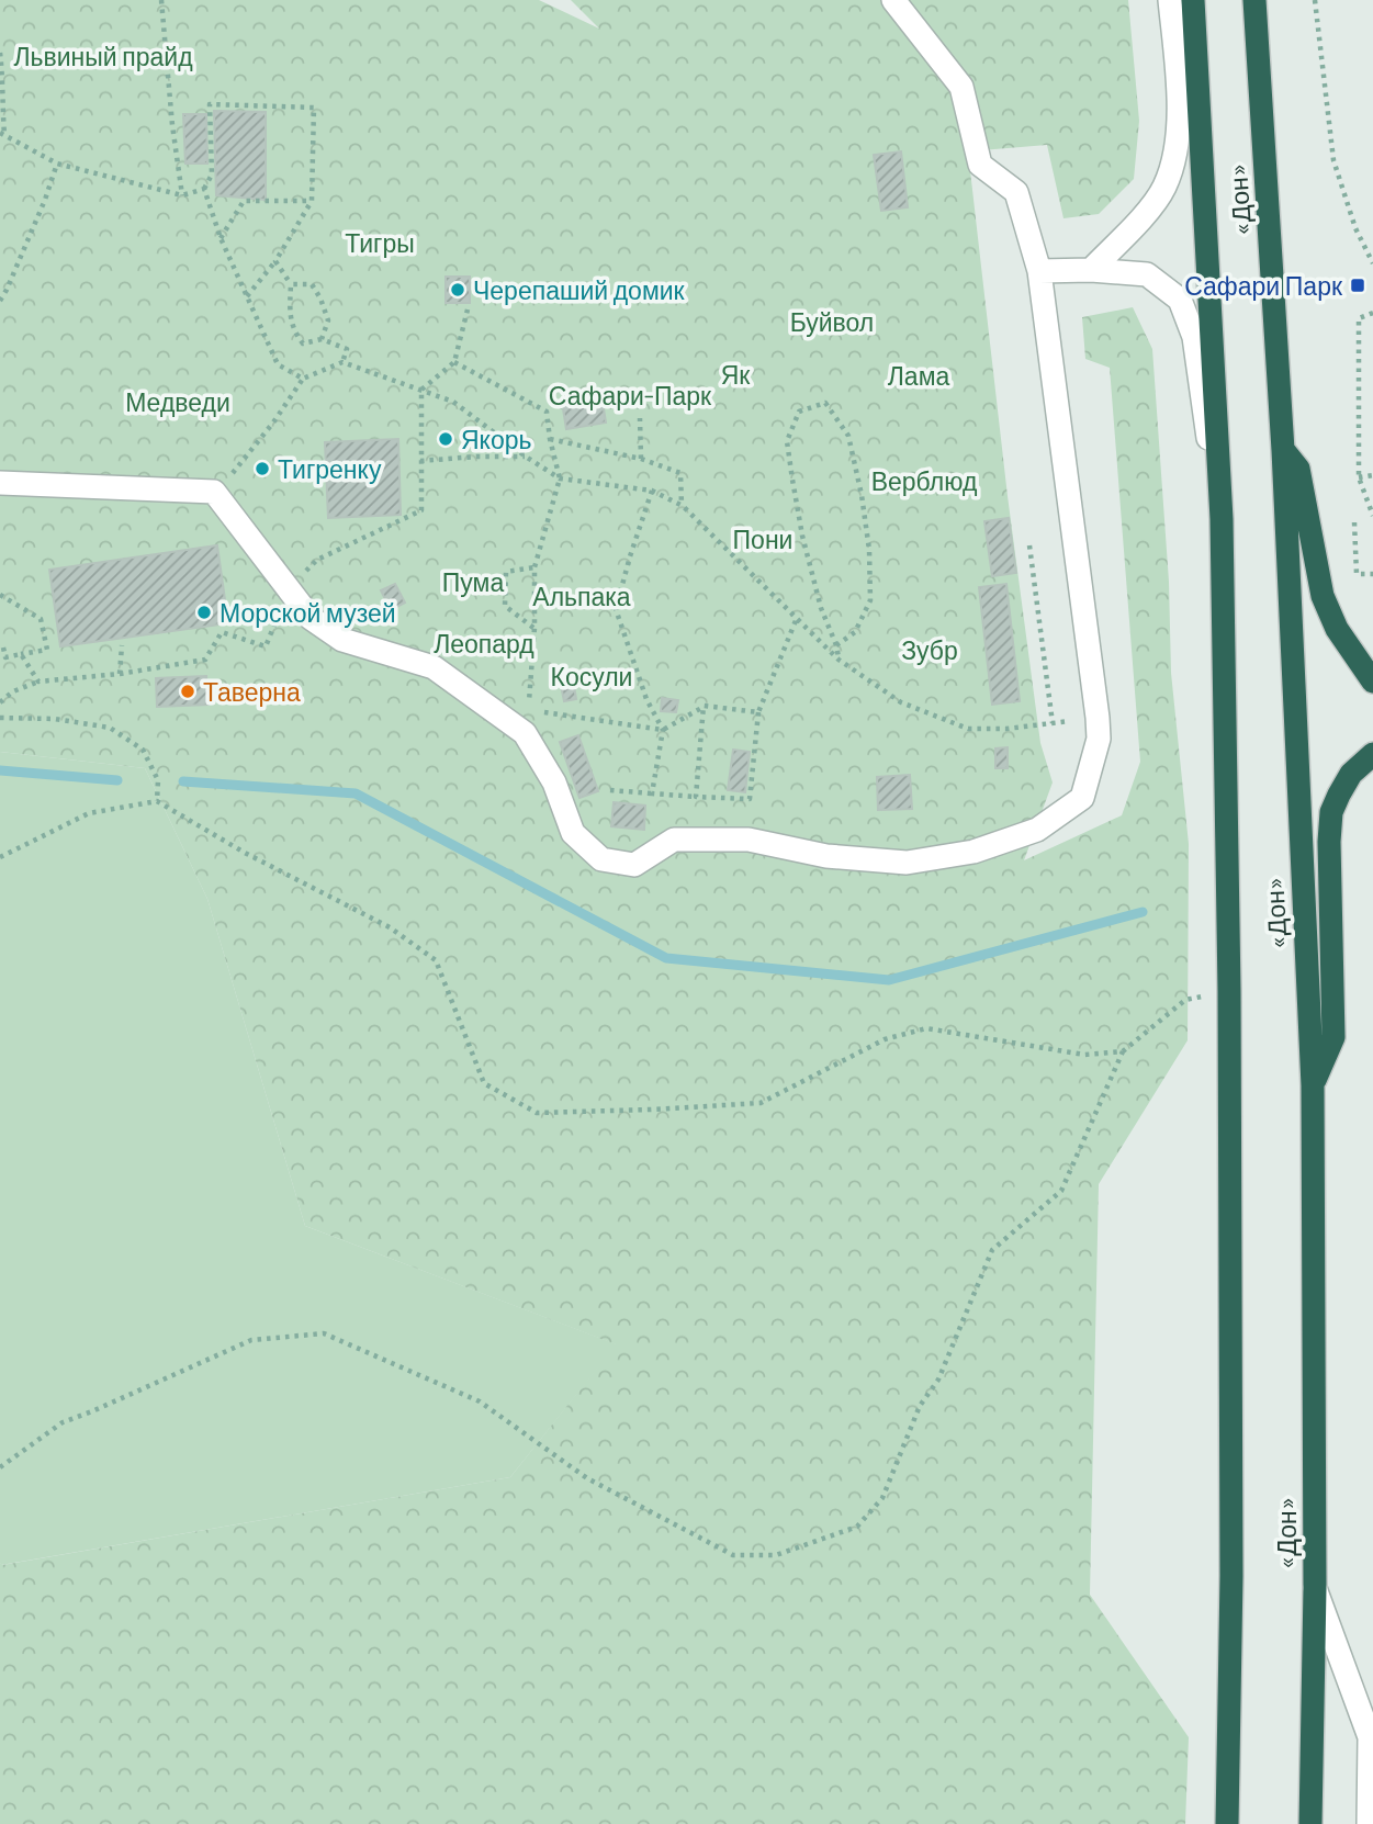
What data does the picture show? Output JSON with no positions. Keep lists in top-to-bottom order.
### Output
{
  "streets": {
    "highway": ["«Дон»"]
  },
  "parks": [
    "Львиный прайд",
    "Тигры",
    "Буйвол",
    "Як",
    "Лама",
    "Сафари-Парк",
    "Медведи",
    "Верблюд",
    "Пони",
    "Пума",
    "Альпака",
    "Леопард",
    "Зубр",
    "Косули"
  ],
  "places": {
    "transit": ["Сафари Парк"],
    "other": [
      "Черепаший домик",
      "Якорь",
      "Тигренку",
      "Морской музей",
      "Таверна"
    ]
  }
}
